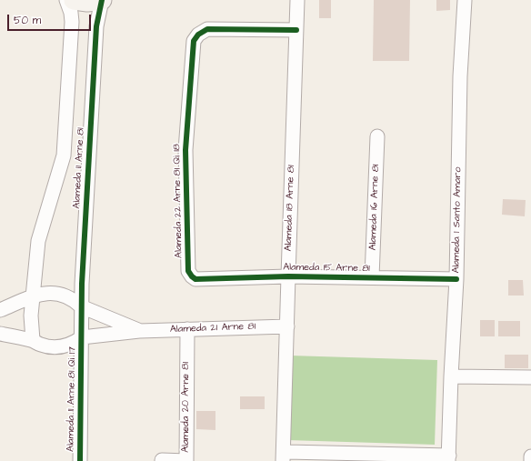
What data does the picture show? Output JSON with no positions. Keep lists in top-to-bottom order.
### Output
{
  "streets": {
    "street": [
      "Alameda 11 Arne 81",
      "Alameda 22 Arne 81 Qi 18",
      "Alameda 16 Arne 81",
      "Alameda 18 Arne 81",
      "Alameda 1 Santo Amaro",
      "Alameda 15 Arne 81",
      "Alameda 21 Arne 81",
      "Alameda 11 Arne 81 Qi 17",
      "Alameda 20 Arne 81"
    ]
  },
  "crossings": [
    ["Alameda 11 Arne 81", "Alameda 21 Arne 81"],
    ["Alameda 11 Arne 81", "Alameda 11 Arne 81 Qi 17"],
    ["Alameda 22 Arne 81 Qi 18", "Alameda 18 Arne 81"],
    ["Alameda 22 Arne 81 Qi 18", "Alameda 15 Arne 81"],
    ["Alameda 16 Arne 81", "Alameda 15 Arne 81"],
    ["Alameda 18 Arne 81", "Alameda 15 Arne 81"],
    ["Alameda 18 Arne 81", "Alameda 21 Arne 81"],
    ["Alameda 1 Santo Amaro", "Alameda 15 Arne 81"],
    ["Alameda 21 Arne 81", "Alameda 11 Arne 81 Qi 17"],
    ["Alameda 21 Arne 81", "Alameda 20 Arne 81"]
  ],
  "scale_bar": "50 m"
}
